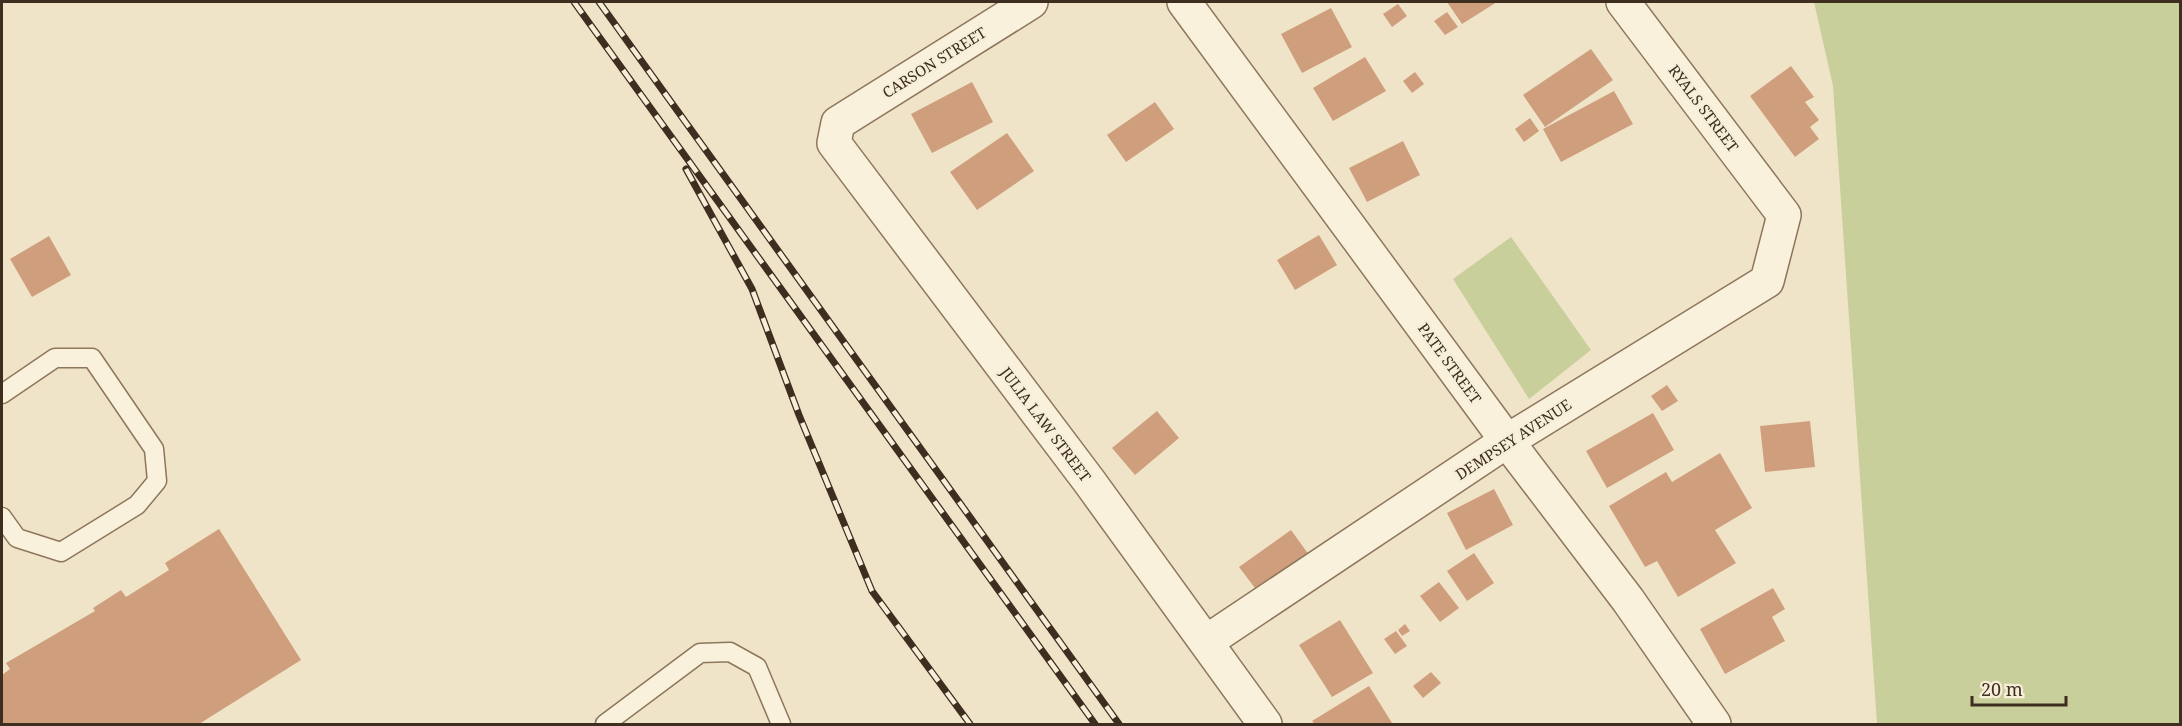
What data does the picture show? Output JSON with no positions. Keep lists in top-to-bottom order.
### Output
{
  "streets": {
    "street": [
      "CARSON STREET",
      "RYALS STREET",
      "PATE STREET",
      "JULIA LAW STREET",
      "DEMPSEY AVENUE"
    ]
  },
  "crossings": [
    ["CARSON STREET", "JULIA LAW STREET"],
    ["RYALS STREET", "DEMPSEY AVENUE"],
    ["PATE STREET", "DEMPSEY AVENUE"],
    ["JULIA LAW STREET", "DEMPSEY AVENUE"]
  ],
  "scale_bar": "20 m"
}
